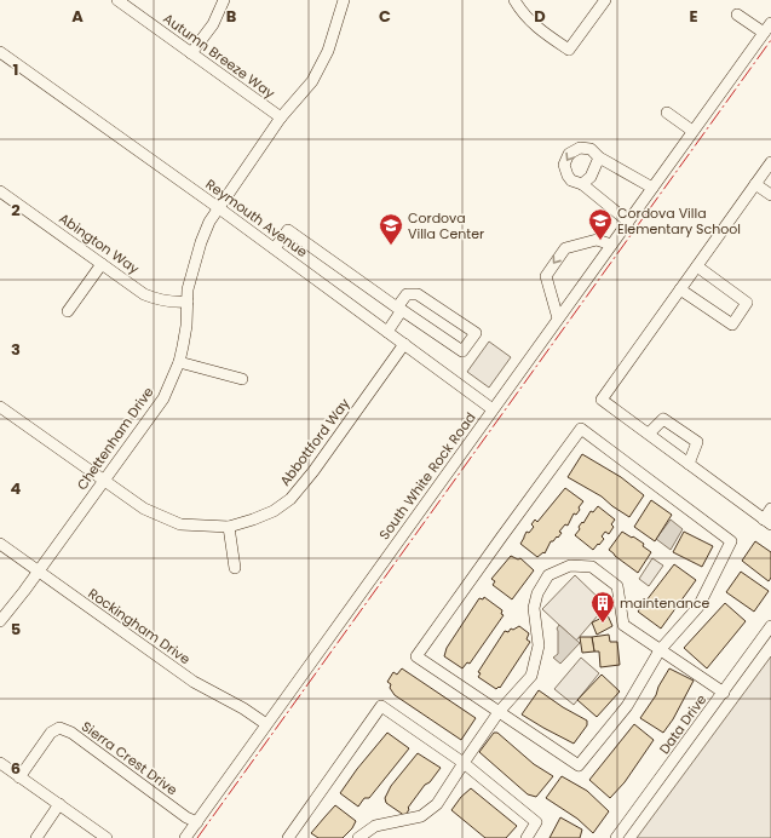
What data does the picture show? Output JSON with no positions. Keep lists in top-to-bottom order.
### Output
{
  "streets": {
    "street": [
      "Autumn Breeze Way",
      "Reymouth Avenue",
      "Abington Way",
      "Chettenham Drive",
      "Abbottford Way",
      "South White Rock Road",
      "Rockingham Drive",
      "Data Drive",
      "Sierra Crest Drive"
    ]
  },
  "crossings": [
    ["Autumn Breeze Way", "Chettenham Drive"],
    ["Reymouth Avenue", "Chettenham Drive"],
    ["Reymouth Avenue", "Abbottford Way"],
    ["Reymouth Avenue", "South White Rock Road"],
    ["Abington Way", "Chettenham Drive"],
    ["Chettenham Drive", "Abbottford Way"],
    ["Chettenham Drive", "Rockingham Drive"],
    ["South White Rock Road", "Rockingham Drive"],
    ["South White Rock Road", "Sierra Crest Drive"]
  ],
  "places": {
    "school or university": ["Cordova Villa Elementary School", "Cordova Villa Center"],
    "building": ["maintenance"]
  },
  "grid": {
    "columns": [
      "A",
      "B",
      "C",
      "D",
      "E"
    ],
    "rows": [
      "1",
      "2",
      "3",
      "4",
      "5",
      "6"
    ]
  }
}
